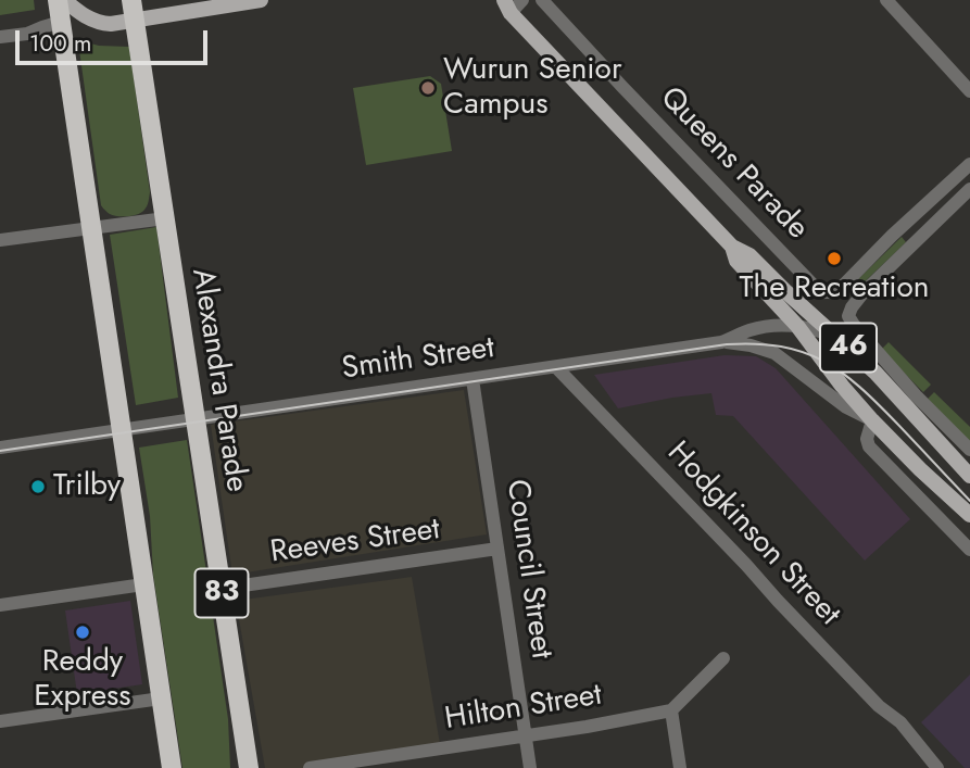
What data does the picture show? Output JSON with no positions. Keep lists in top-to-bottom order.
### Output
{
  "streets": {
    "highway": ["Alexandra Parade", "83"],
    "main road": ["Queens Parade", "46"],
    "street": [
      "Smith Street",
      "Hodgkinson Street",
      "Reeves Street",
      "Council Street",
      "Hilton Street"
    ]
  },
  "crossings": [
    ["Queens Parade", "Smith Street"],
    ["Smith Street", "Alexandra Parade"],
    ["Smith Street", "Hodgkinson Street"],
    ["Smith Street", "Council Street"],
    ["Alexandra Parade", "Reeves Street"],
    ["Reeves Street", "Council Street"],
    ["Council Street", "Hilton Street"]
  ],
  "places": [
    "Wurun Senior Campus",
    "The Recreation",
    "Trilby",
    "Reddy Express"
  ],
  "scale_bar": "100 m"
}
